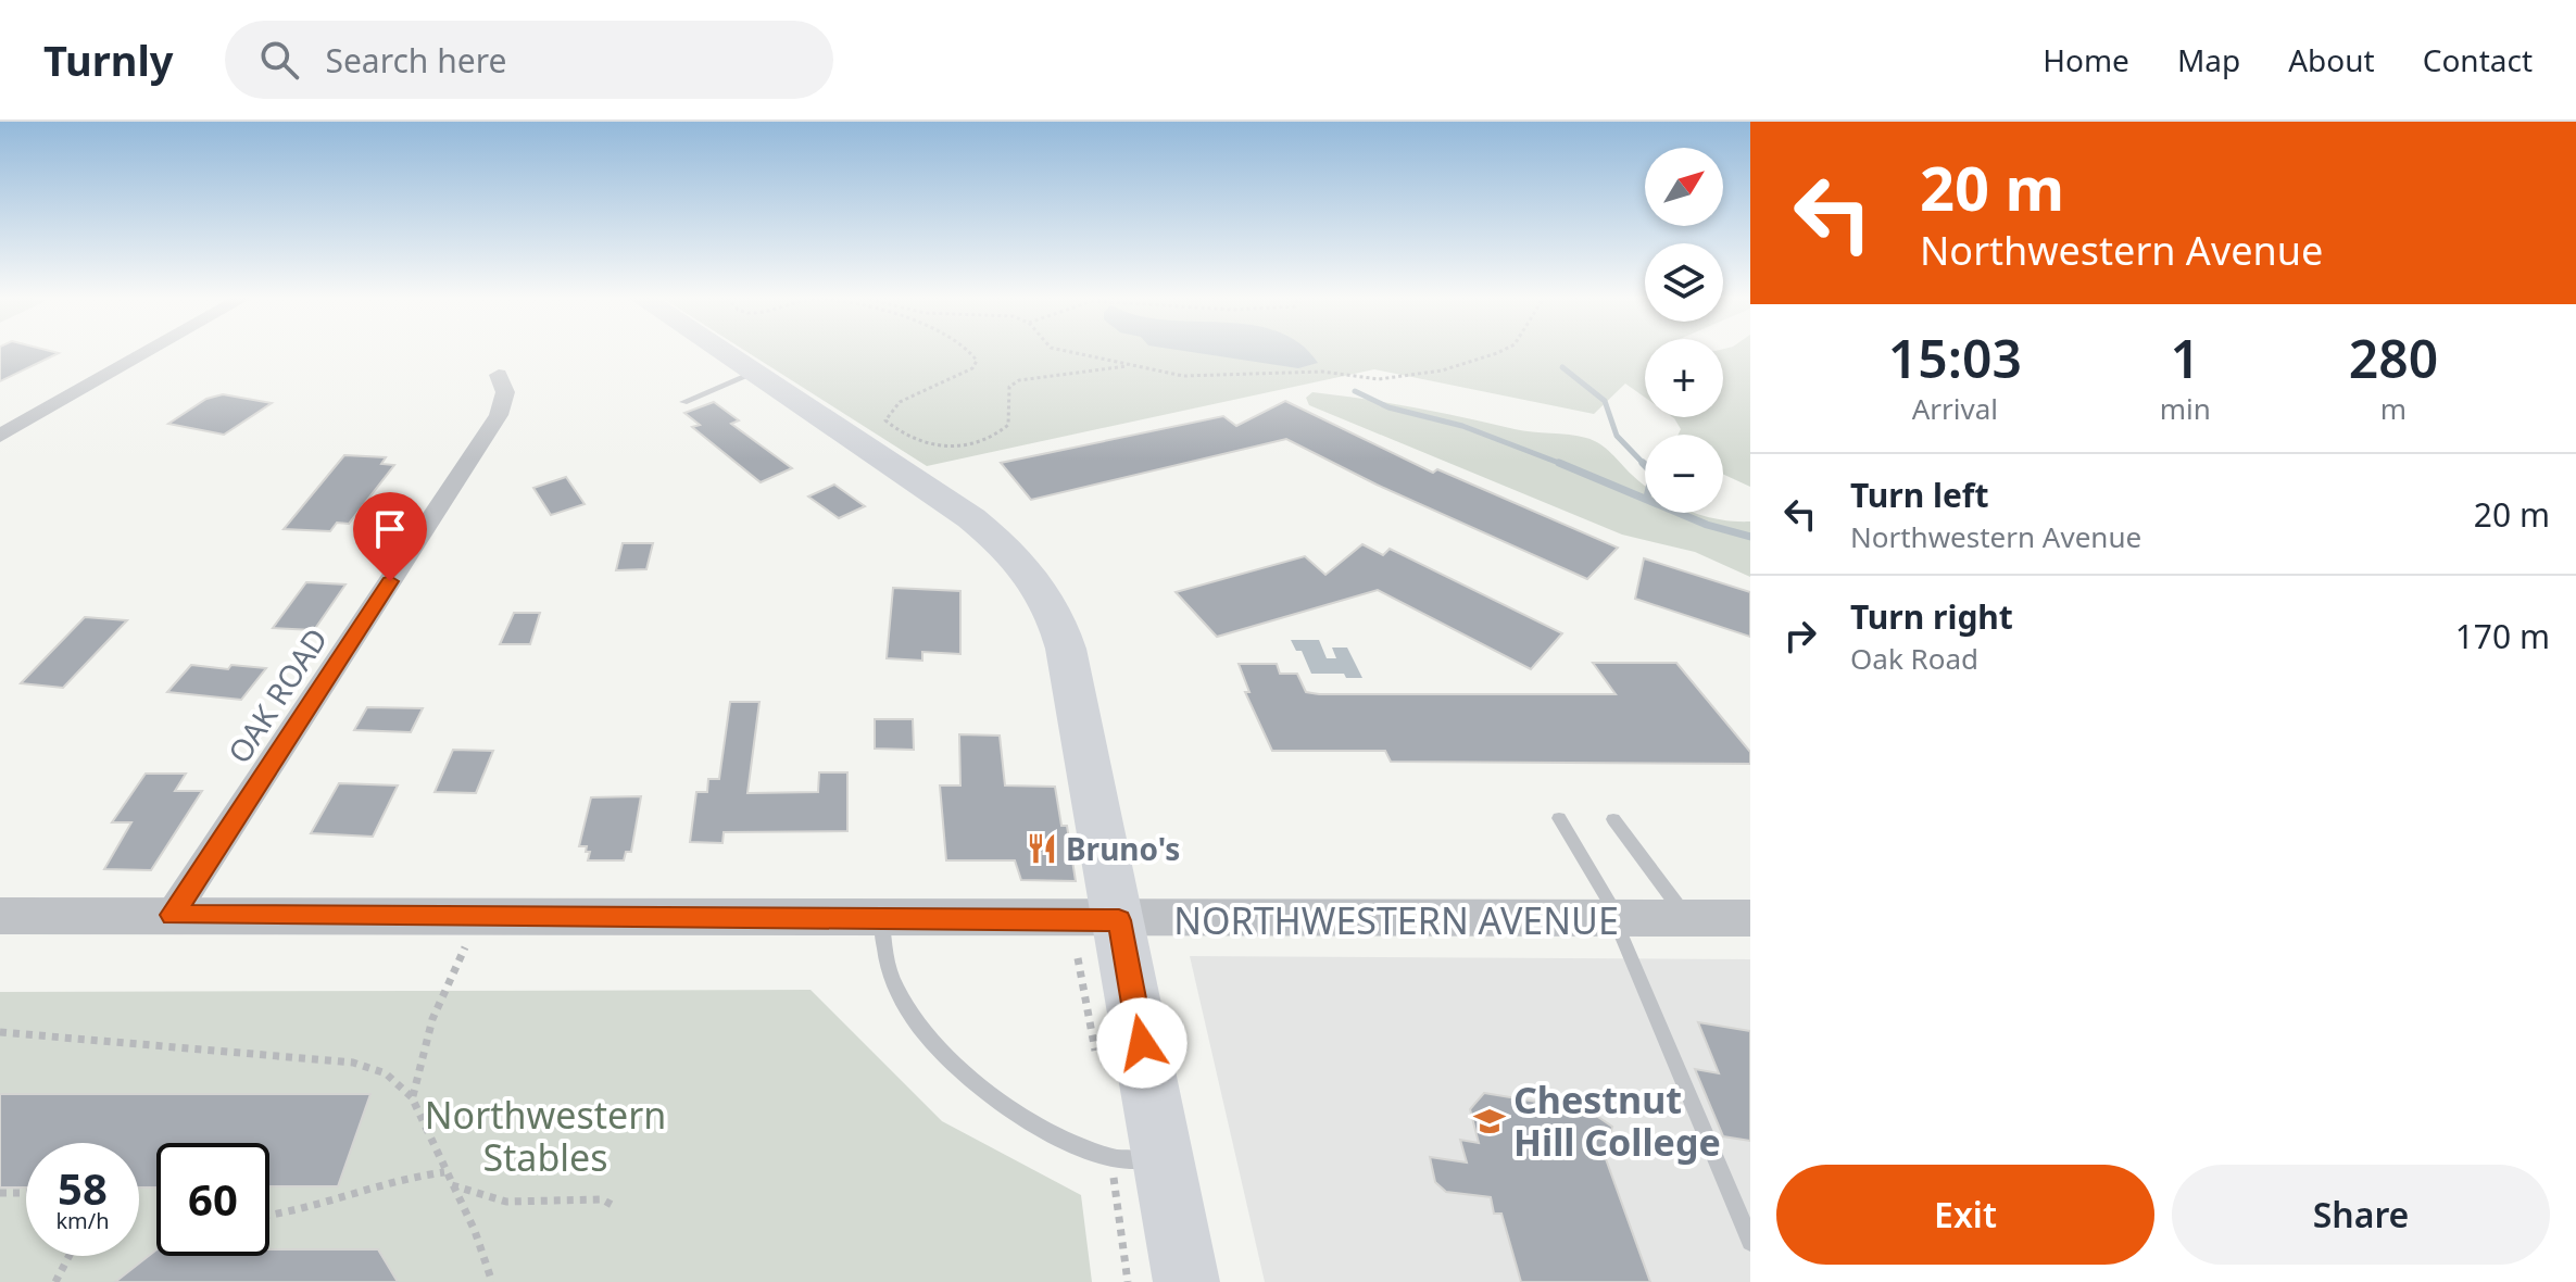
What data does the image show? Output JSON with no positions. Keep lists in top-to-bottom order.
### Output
{
  "streets": {
    "street": ["OAK ROAD", "NORTHWESTERN AVENUE"]
  },
  "crossings": [
    ["OAK ROAD", "NORTHWESTERN AVENUE"]
  ],
  "parks": ["Northwestern Stables"],
  "places": {
    "restaurant": ["Bruno's"],
    "school or university": ["Chestnut Hill College"]
  },
  "north": "top right",
  "page": {
    "header": "Turnly",
    "search": "Search here",
    "nav": [
      "Home",
      "Map",
      "About",
      "Contact"
    ],
    "turn": ["20 m", "Northwestern Avenue"],
    "map_buttons": ["+", "−"],
    "eta": [
      "15:03",
      "Arrival",
      "1",
      "min",
      "280",
      "m"
    ],
    "list": [
      {
        "name": "Turn left",
        "note": "Northwestern Avenue",
        "value": "20 m"
      },
      {
        "name": "Turn right",
        "note": "Oak Road",
        "value": "170 m"
      }
    ],
    "speed": "58 km/h",
    "limit": "60",
    "buttons": ["Exit", "Share"]
  }
}
